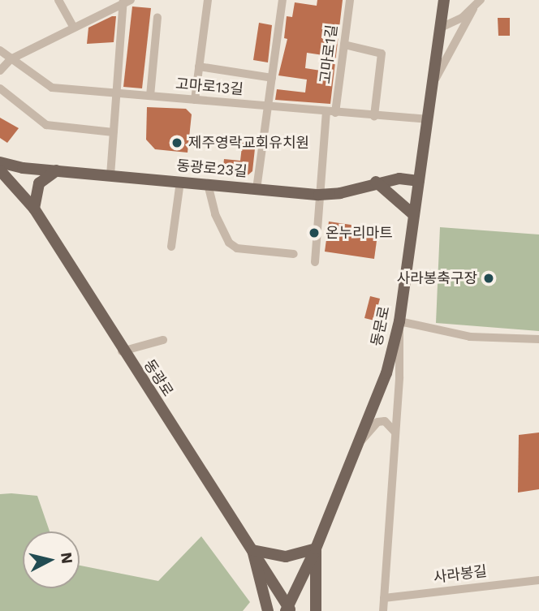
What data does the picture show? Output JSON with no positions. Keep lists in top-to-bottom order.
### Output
{
  "streets": {
    "main road": ["동광로23길", "동문로", "동광로"],
    "street": ["고마로1길", "고마로13길", "사라봉길"]
  },
  "crossings": [
    ["고마로1길", "고마로13길"],
    ["고마로1길", "동광로23길"],
    ["고마로13길", "동문로"],
    ["동광로23길", "동문로"],
    ["동문로", "동광로"]
  ],
  "places": ["제주영락교회유치원", "온누리마트", "사라봉축구장"],
  "north": "right"
}
